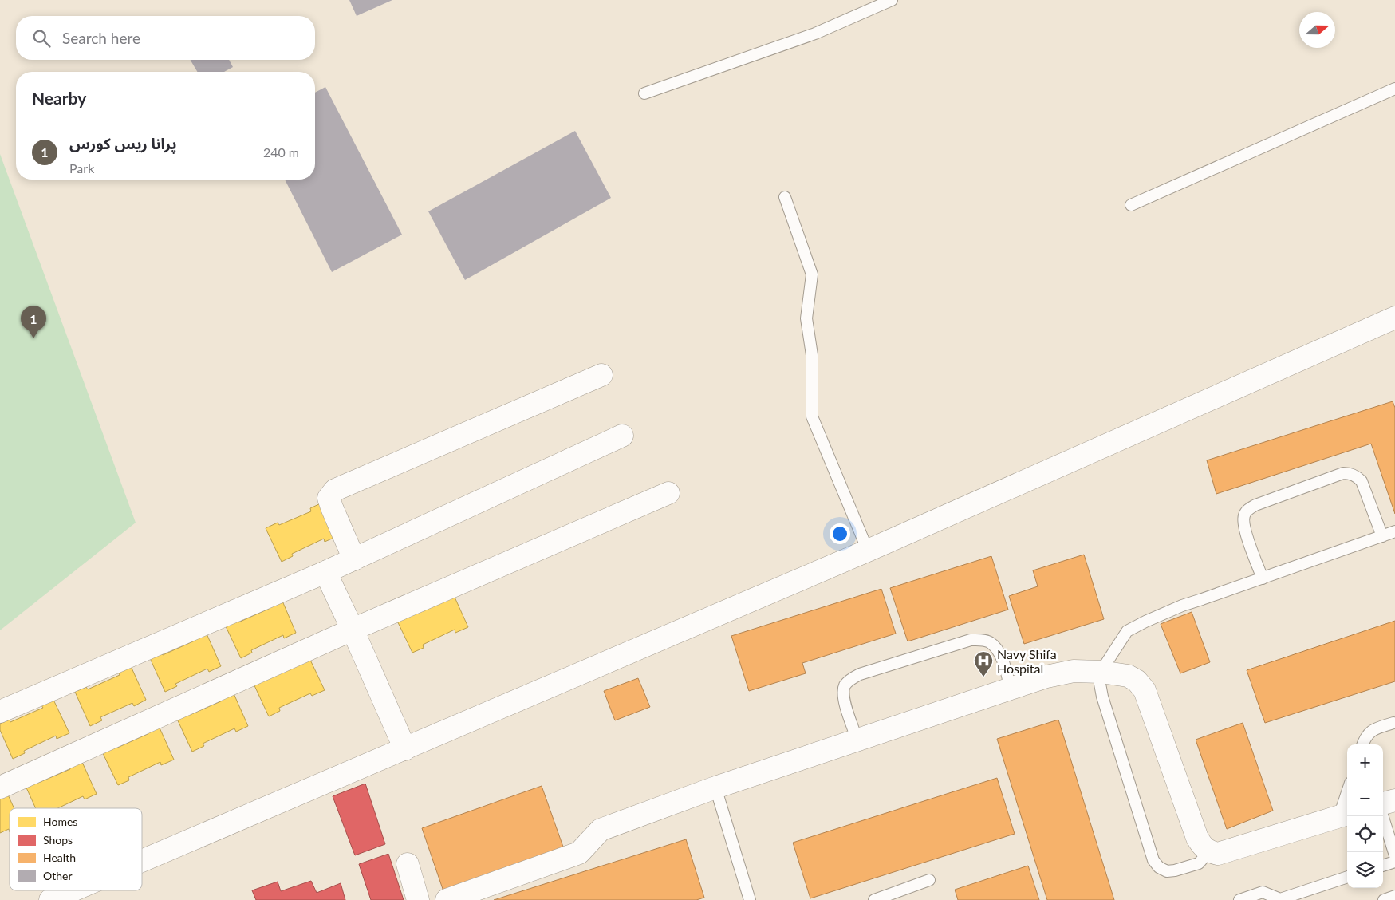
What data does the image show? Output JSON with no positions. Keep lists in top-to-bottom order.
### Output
{
  "places": {
    "hospital": ["Navy Shifa Hospital"]
  },
  "legend": [
    "Homes",
    "Shops",
    "Health",
    "Other"
  ],
  "north": "right",
  "page": {
    "search": "Search here",
    "heading": "Nearby",
    "list": [
      {
        "mark": "1",
        "name": "پرانا ریس کورس",
        "note": "Park",
        "value": "240 m"
      }
    ],
    "pins": "1",
    "map_buttons": ["+", "−"]
  }
}
